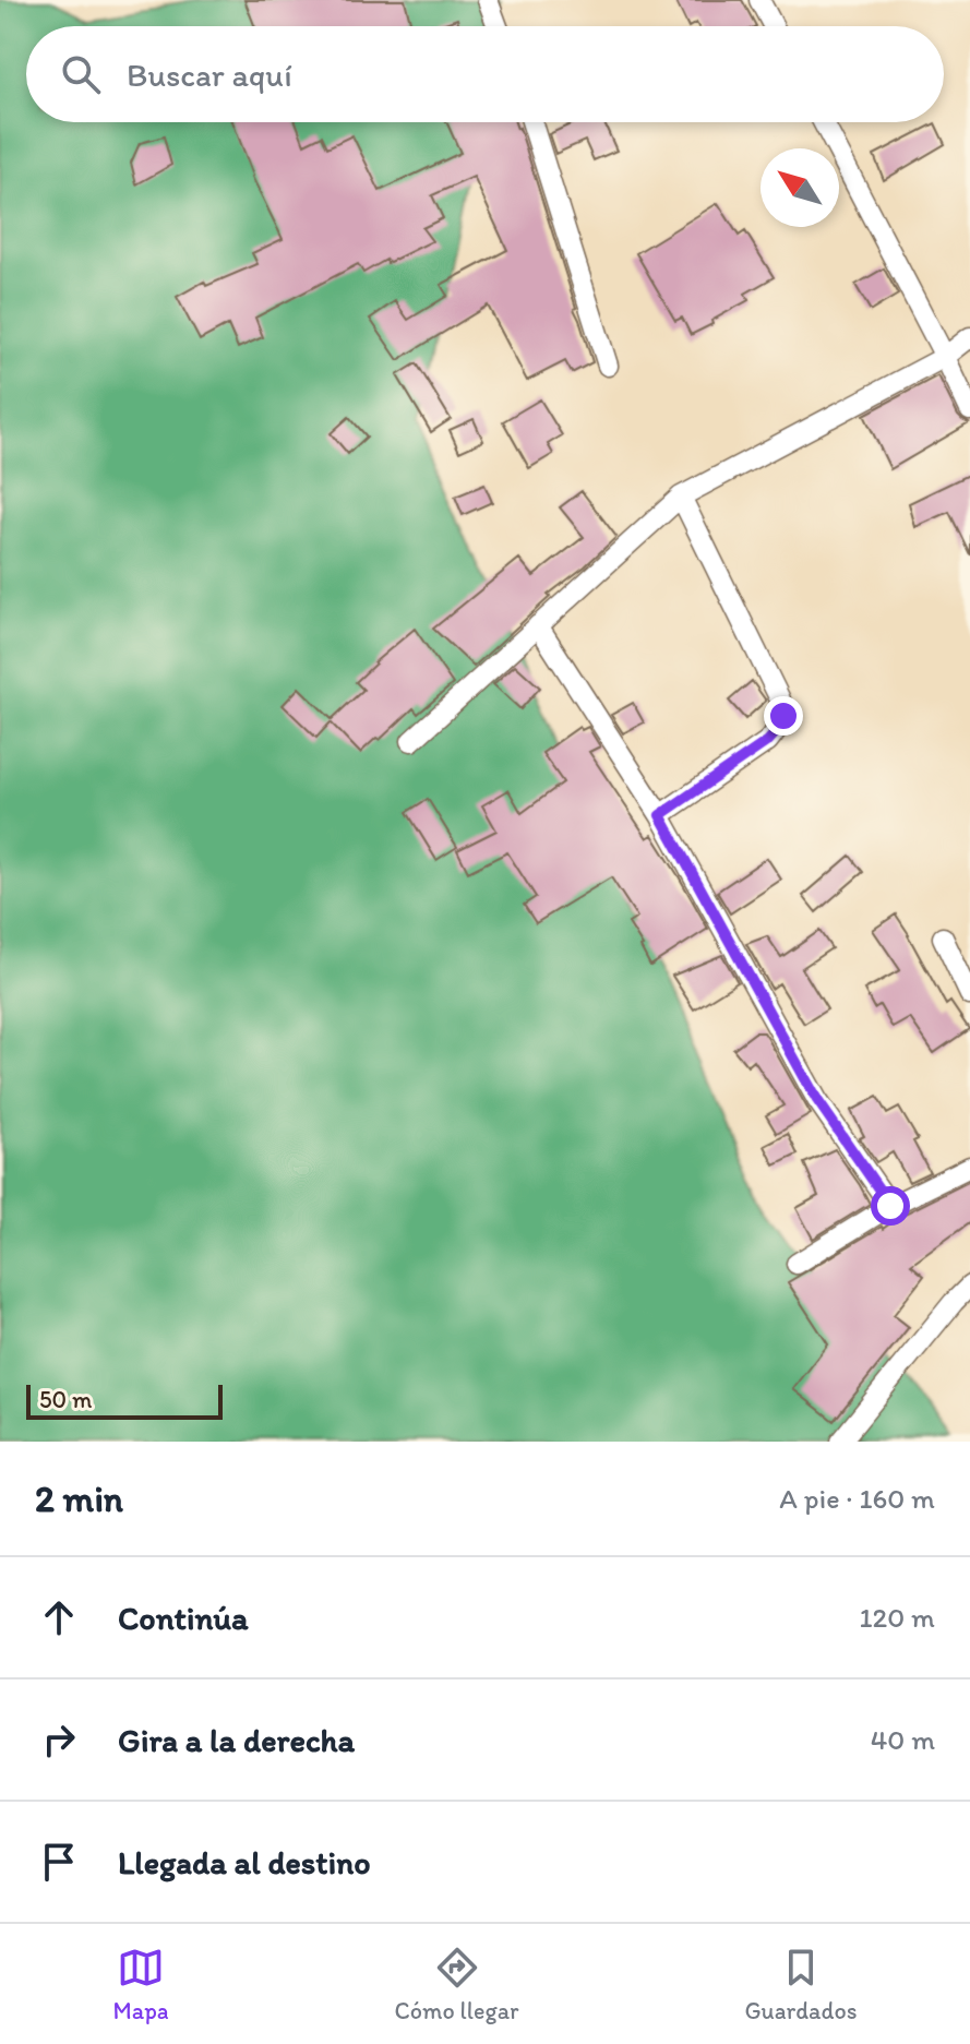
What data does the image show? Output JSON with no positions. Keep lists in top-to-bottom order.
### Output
{
  "scale_bar": "50 m",
  "north": "top left",
  "page": {
    "search": "Buscar aquí",
    "scale": "50 m",
    "heading": ["2 min", "A pie · 160 m"],
    "list": [
      ["Continúa", "120 m"],
      ["Gira a la derecha", "40 m"],
      "Llegada al destino"
    ],
    "nav": ["Mapa", "Cómo llegar", "Guardados"]
  }
}
